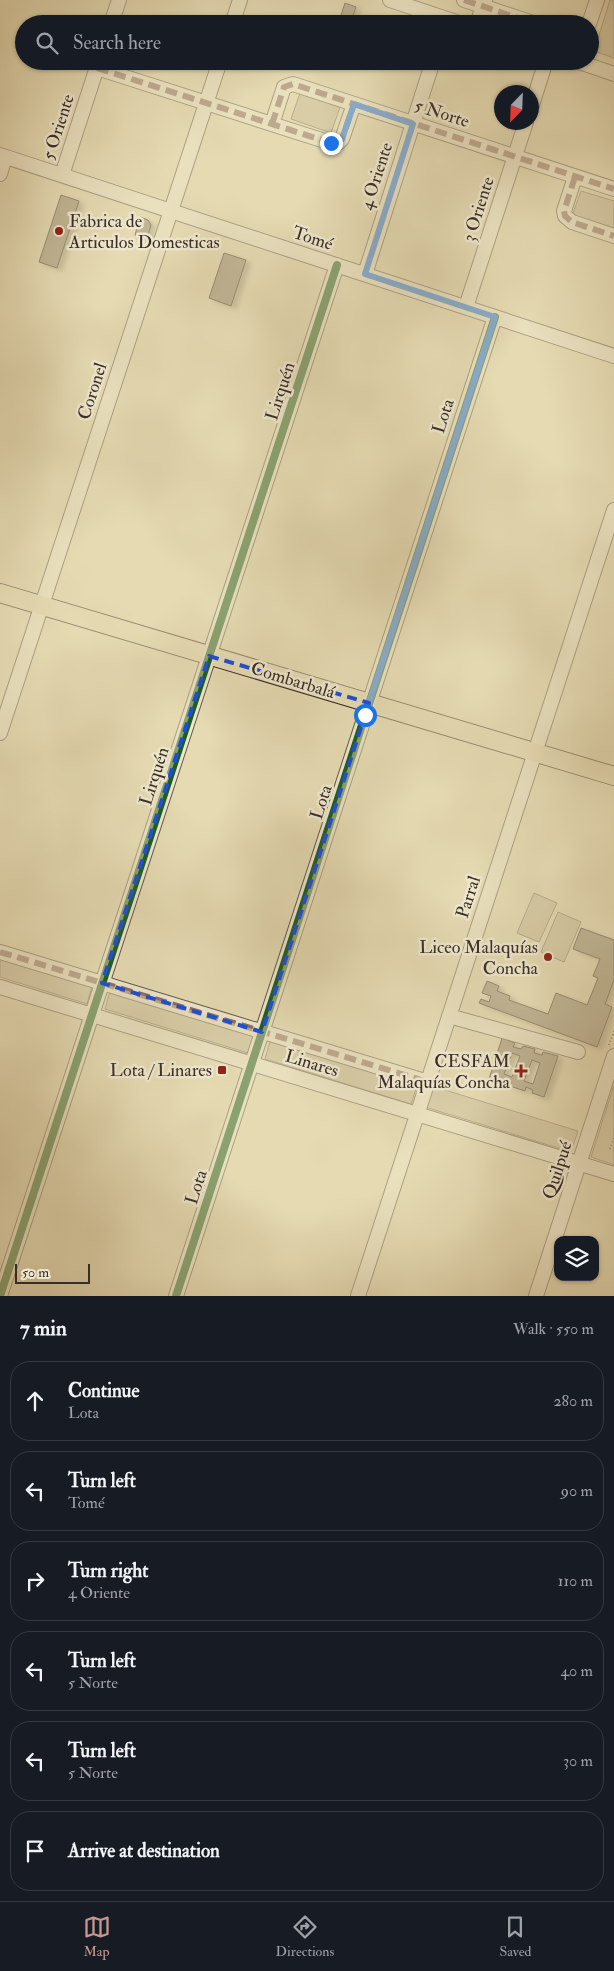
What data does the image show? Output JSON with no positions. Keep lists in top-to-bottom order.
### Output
{
  "streets": {
    "main road": ["Combarbalá"],
    "street": [
      "5 Norte",
      "5 Oriente",
      "4 Oriente",
      "3 Oriente",
      "Tomé",
      "Coronel",
      "Lirquén",
      "Lota",
      "Parral",
      "Linares",
      "Quilpué"
    ]
  },
  "crossings": [
    ["5 Norte", "4 Oriente"],
    ["5 Norte", "3 Oriente"],
    ["5 Oriente", "Tomé"],
    ["4 Oriente", "Tomé"],
    ["3 Oriente", "Tomé"],
    ["Tomé", "Coronel"],
    ["Tomé", "Lirquén"],
    ["Tomé", "Lota"],
    ["Coronel", "Combarbalá"],
    ["Lirquén", "Combarbalá"],
    ["Lirquén", "Linares"],
    ["Lota", "Combarbalá"],
    ["Lota", "Linares"],
    ["Combarbalá", "Parral"],
    ["Parral", "Linares"],
    ["Linares", "Quilpué"]
  ],
  "places": {
    "other": ["Fabrica de Articulos Domesticas", "Liceo Malaquías Concha"],
    "transit": ["Lota / Linares"],
    "health": ["CESFAM Malaquías Concha"]
  },
  "scale_bar": "50 m",
  "north": "bottom left",
  "page": {
    "search": "Search here",
    "scale": "50 m",
    "heading": ["7 min", "Walk · 550 m"],
    "list": [
      ["Continue", "Lota", "280 m"],
      ["Turn left", "Tomé", "90 m"],
      ["Turn right", "4 Oriente", "110 m"],
      ["Turn left", "5 Norte", "40 m"],
      ["Turn left", "5 Norte", "30 m"],
      "Arrive at destination"
    ],
    "nav": ["Map", "Directions", "Saved"]
  }
}
